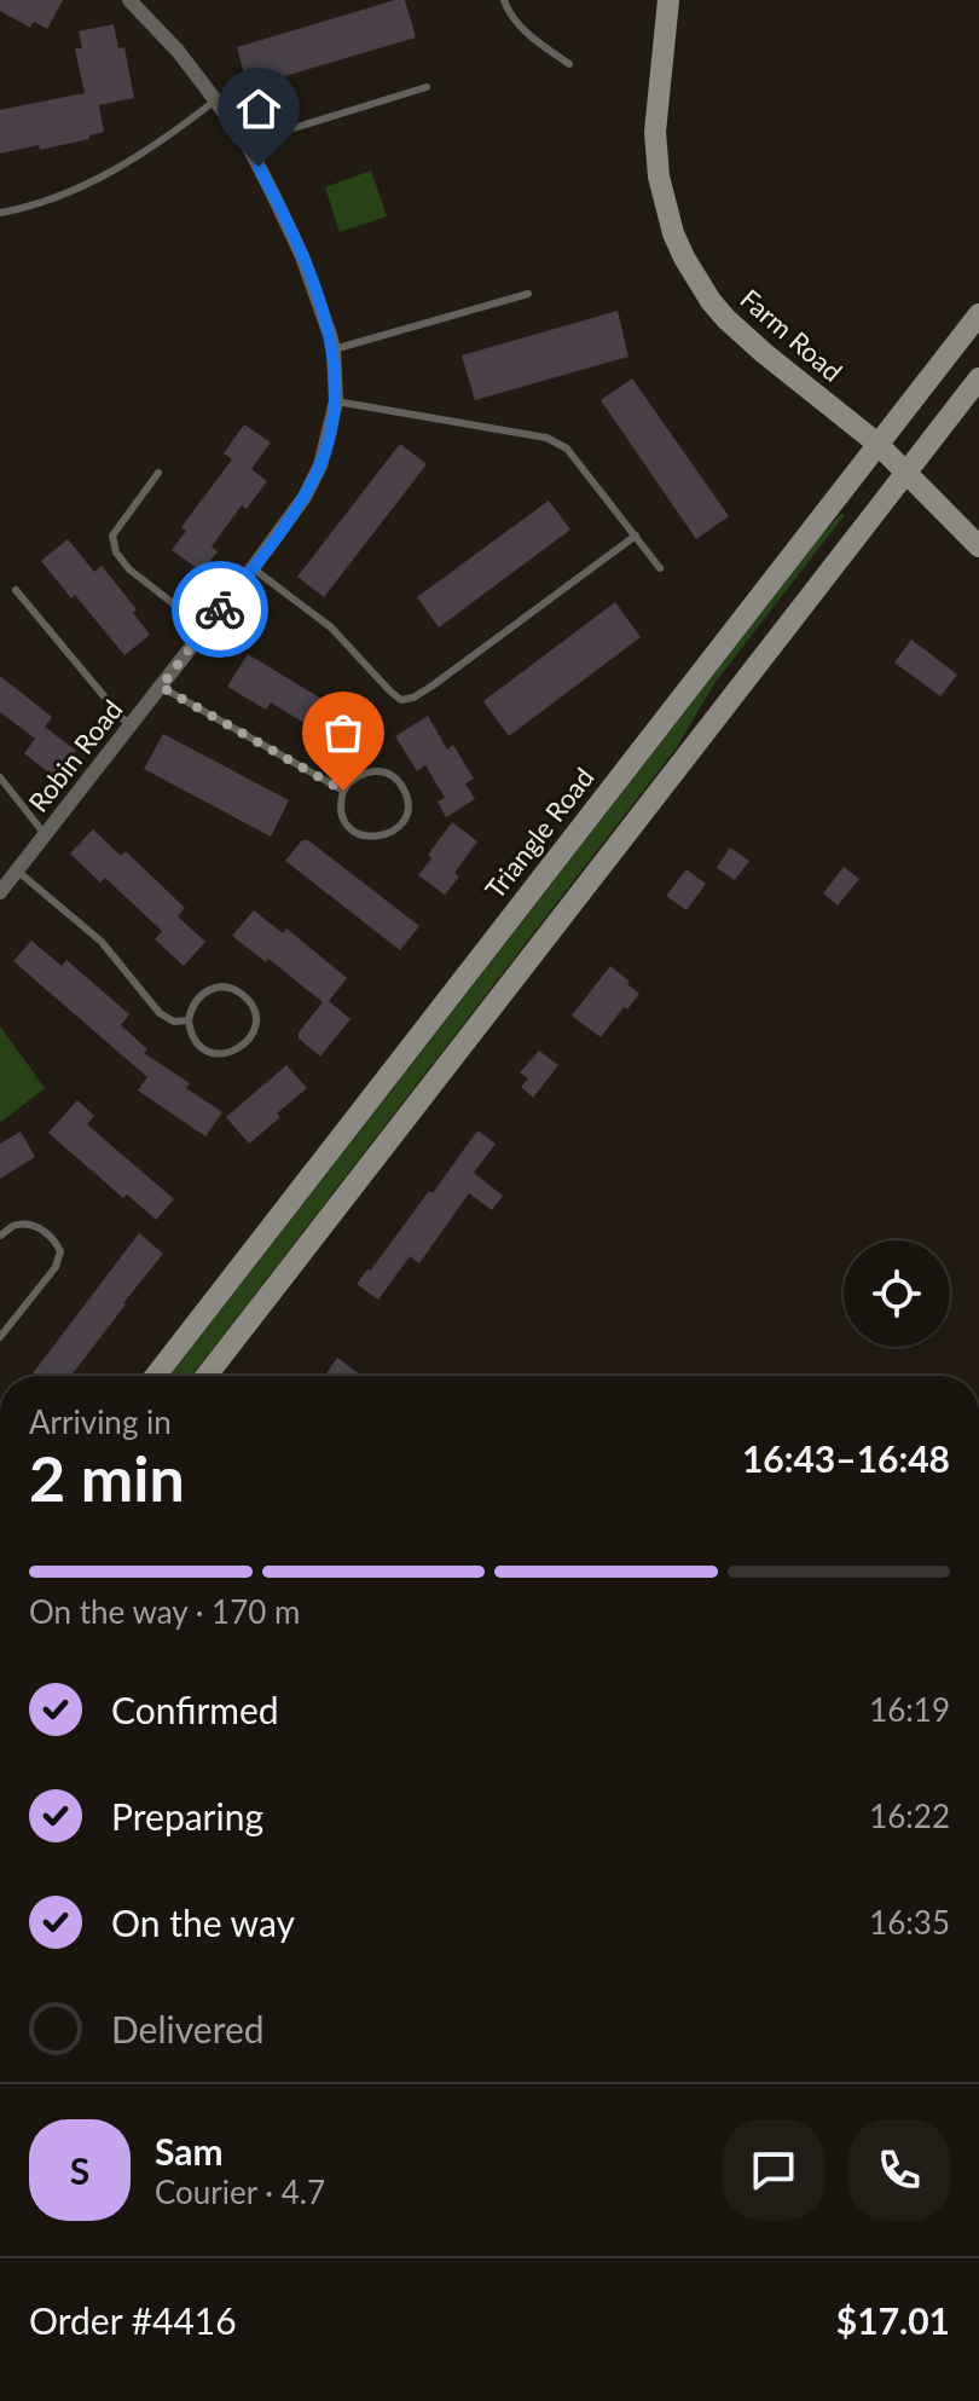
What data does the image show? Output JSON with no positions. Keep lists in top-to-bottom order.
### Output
{
  "streets": {
    "street": ["Farm Road", "Robin Road", "Triangle Road"]
  },
  "crossings": [
    ["Farm Road", "Triangle Road"]
  ],
  "page": {
    "heading": ["2 min", "Arriving in", "16:43–16:48"],
    "panel": [
      "Sam",
      "Courier · 4.7",
      "Order #4416",
      "$17.01"
    ],
    "bar": "On the way · 170 m",
    "list": [
      ["Confirmed", "16:19"],
      ["Preparing", "16:22"],
      ["On the way", "16:35"],
      "Delivered"
    ],
    "round": "S"
  }
}
